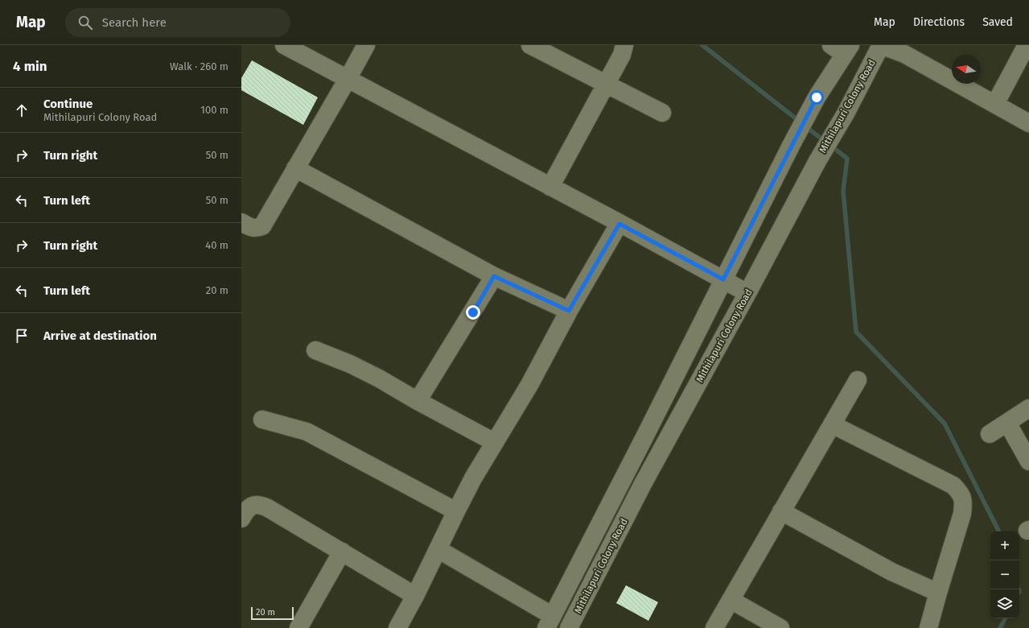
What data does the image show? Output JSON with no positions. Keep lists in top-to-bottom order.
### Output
{
  "streets": {
    "street": ["Mithilapuri Colony Road"]
  },
  "scale_bar": "20 m",
  "north": "left",
  "page": {
    "header": "Map",
    "search": "Search here",
    "nav": ["Map", "Directions", "Saved"],
    "heading": ["4 min", "Walk · 260 m"],
    "list": [
      ["Continue", "Mithilapuri Colony Road", "100 m"],
      ["Turn right", "50 m"],
      ["Turn left", "50 m"],
      ["Turn right", "40 m"],
      ["Turn left", "20 m"],
      "Arrive at destination"
    ],
    "map_buttons": ["+", "−"],
    "scale": "20 m"
  }
}
